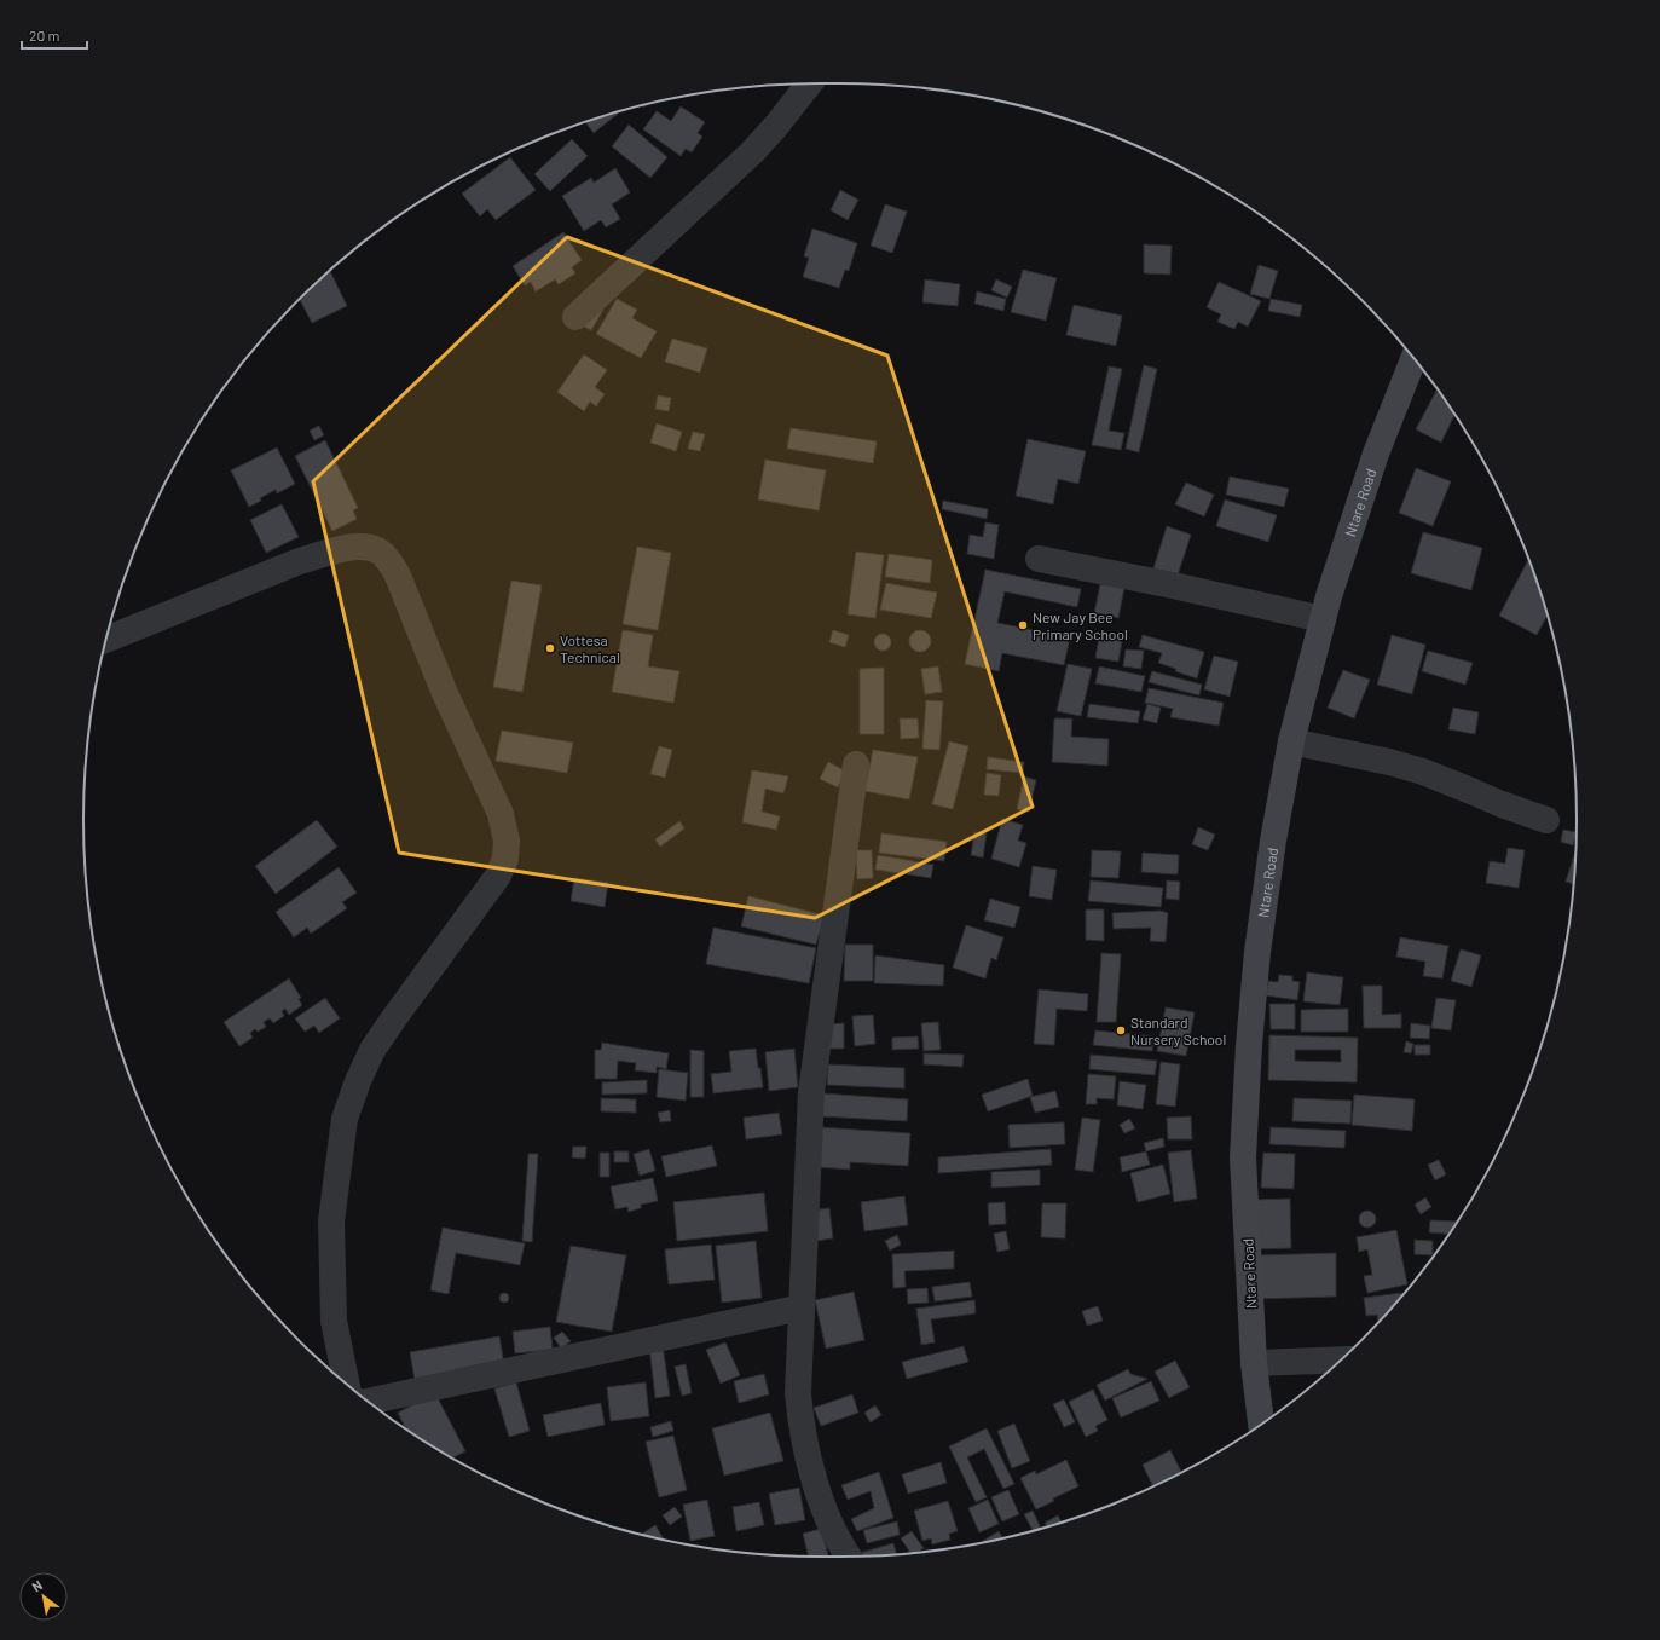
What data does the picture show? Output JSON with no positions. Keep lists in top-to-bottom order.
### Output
{
  "streets": {
    "main road": ["Ntare Road"]
  },
  "places": ["New Jay Bee Primary School", "Vottesa Technical", "Standard Nursery School"],
  "scale_bar": "20 m",
  "north": "top left"
}
